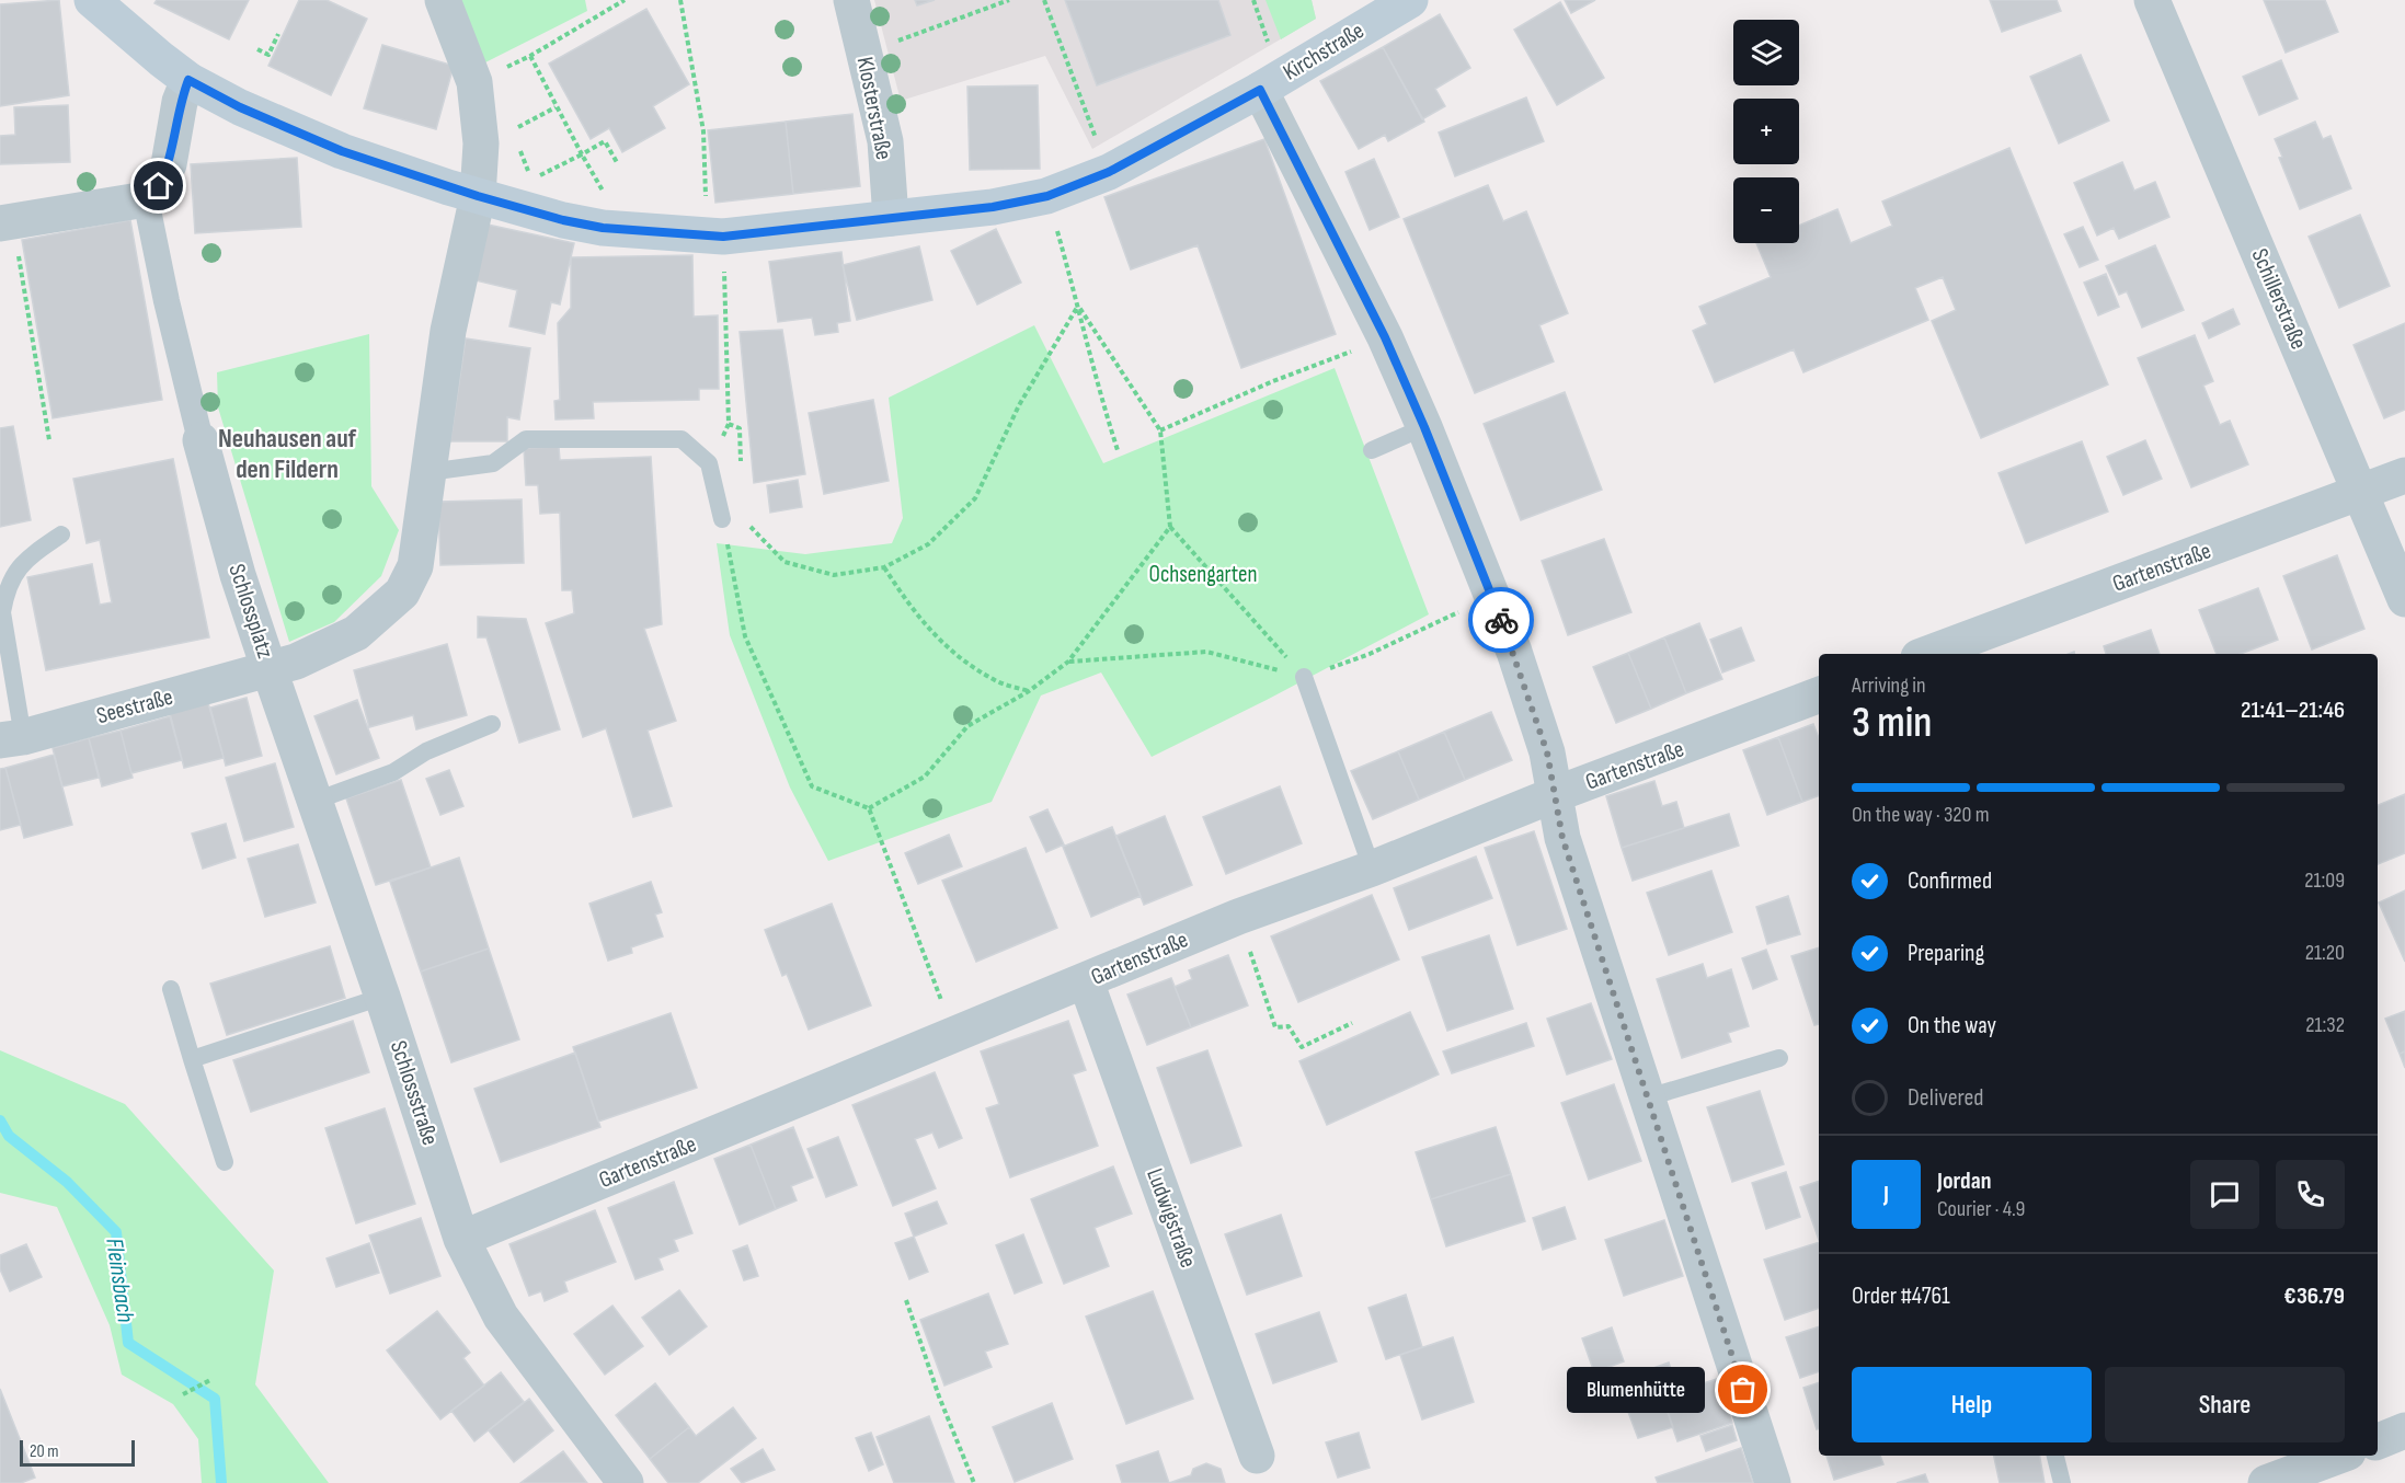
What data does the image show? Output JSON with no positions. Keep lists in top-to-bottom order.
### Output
{
  "streets": {
    "main road": ["Kirchstraße"],
    "street": [
      "Klosterstraße",
      "Schillerstraße",
      "Gartenstraße",
      "Schlossplatz",
      "Seestraße",
      "Schlossstraße",
      "Ludwigstraße"
    ]
  },
  "crossings": [
    ["Kirchstraße", "Klosterstraße"],
    ["Kirchstraße", "Schlossplatz"],
    ["Schillerstraße", "Gartenstraße"],
    ["Gartenstraße", "Schlossstraße"],
    ["Gartenstraße", "Ludwigstraße"],
    ["Schlossplatz", "Seestraße"],
    ["Schlossplatz", "Schlossstraße"],
    ["Seestraße", "Schlossstraße"]
  ],
  "districts": ["Neuhausen auf den Fildern"],
  "water": ["Fleinsbach"],
  "parks": ["Ochsengarten"],
  "places": ["Blumenhütte"],
  "scale_bar": "20 m",
  "page": {
    "map_buttons": ["+", "−"],
    "heading": ["3 min", "Arriving in", "21:41–21:46"],
    "panel": [
      "Jordan",
      "Courier · 4.9",
      "Order #4761",
      "€36.79"
    ],
    "bar": "On the way · 320 m",
    "list": [
      ["Confirmed", "21:09"],
      ["Preparing", "21:20"],
      ["On the way", "21:32"],
      "Delivered"
    ],
    "round": "J",
    "buttons": ["Help", "Share"],
    "bubble": "Blumenhütte",
    "scale": "20 m"
  }
}
